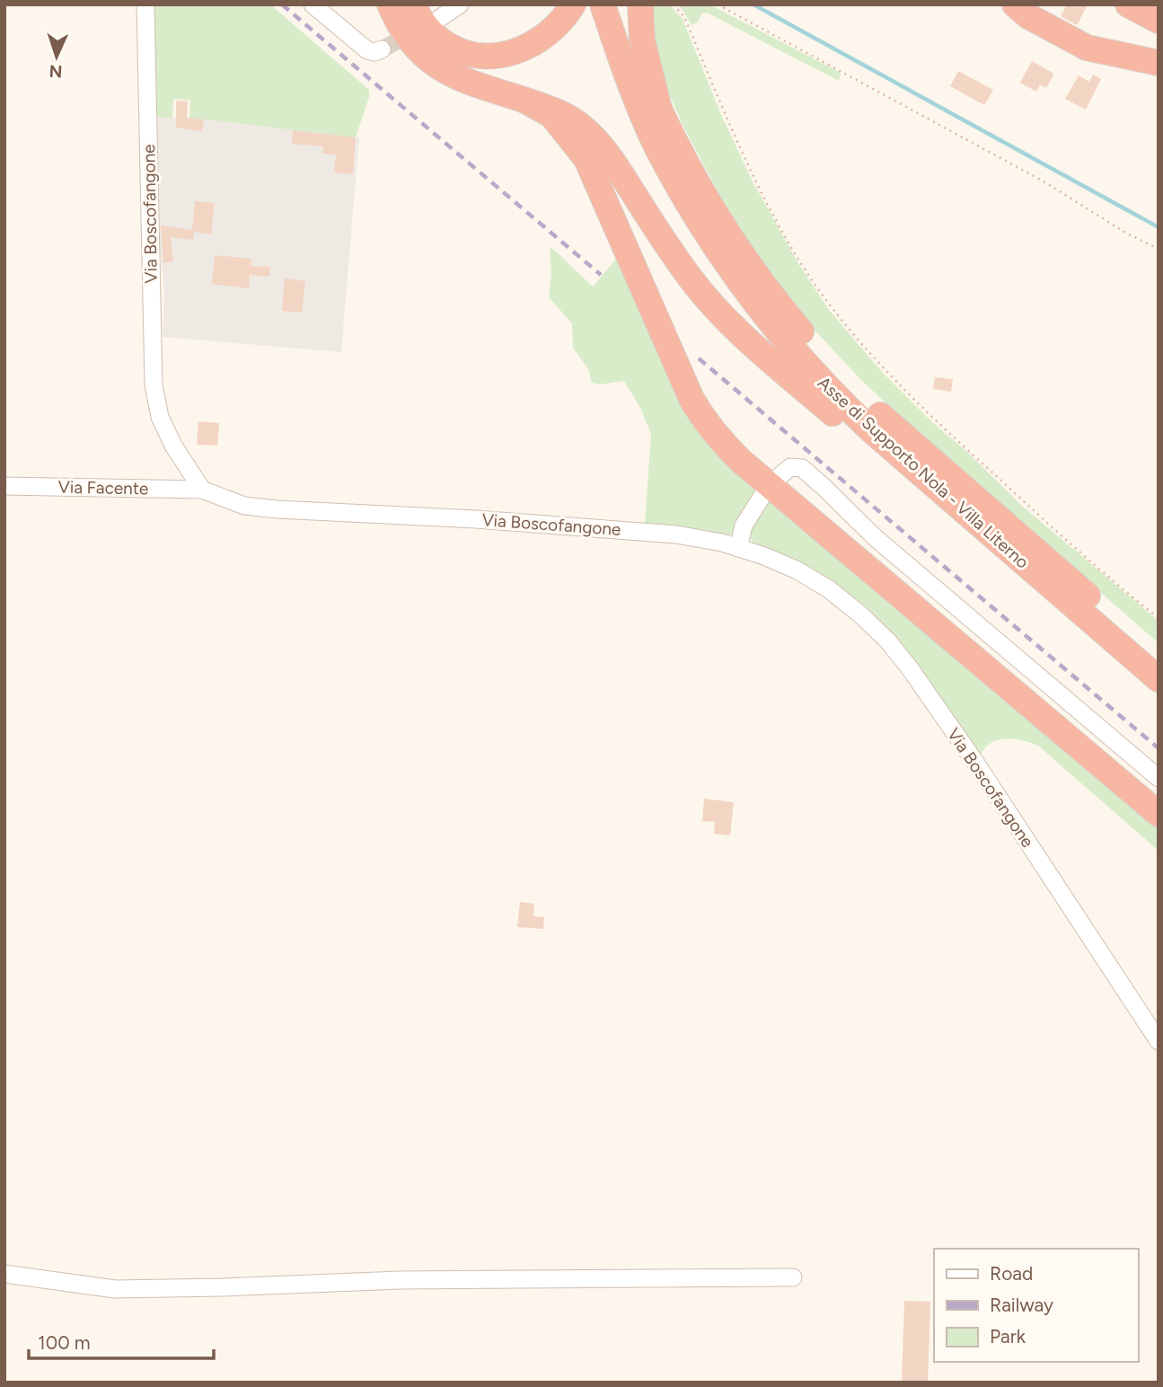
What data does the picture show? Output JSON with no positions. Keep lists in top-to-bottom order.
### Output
{
  "streets": {
    "highway": ["Asse di Supporto Nola - Villa Literno"],
    "street": ["Via Boscofangone", "Via Facente"]
  },
  "crossings": [
    ["Via Boscofangone", "Via Facente"]
  ],
  "legend": ["Road", "Railway", "Park"],
  "scale_bar": "100 m",
  "north": "bottom"
}
